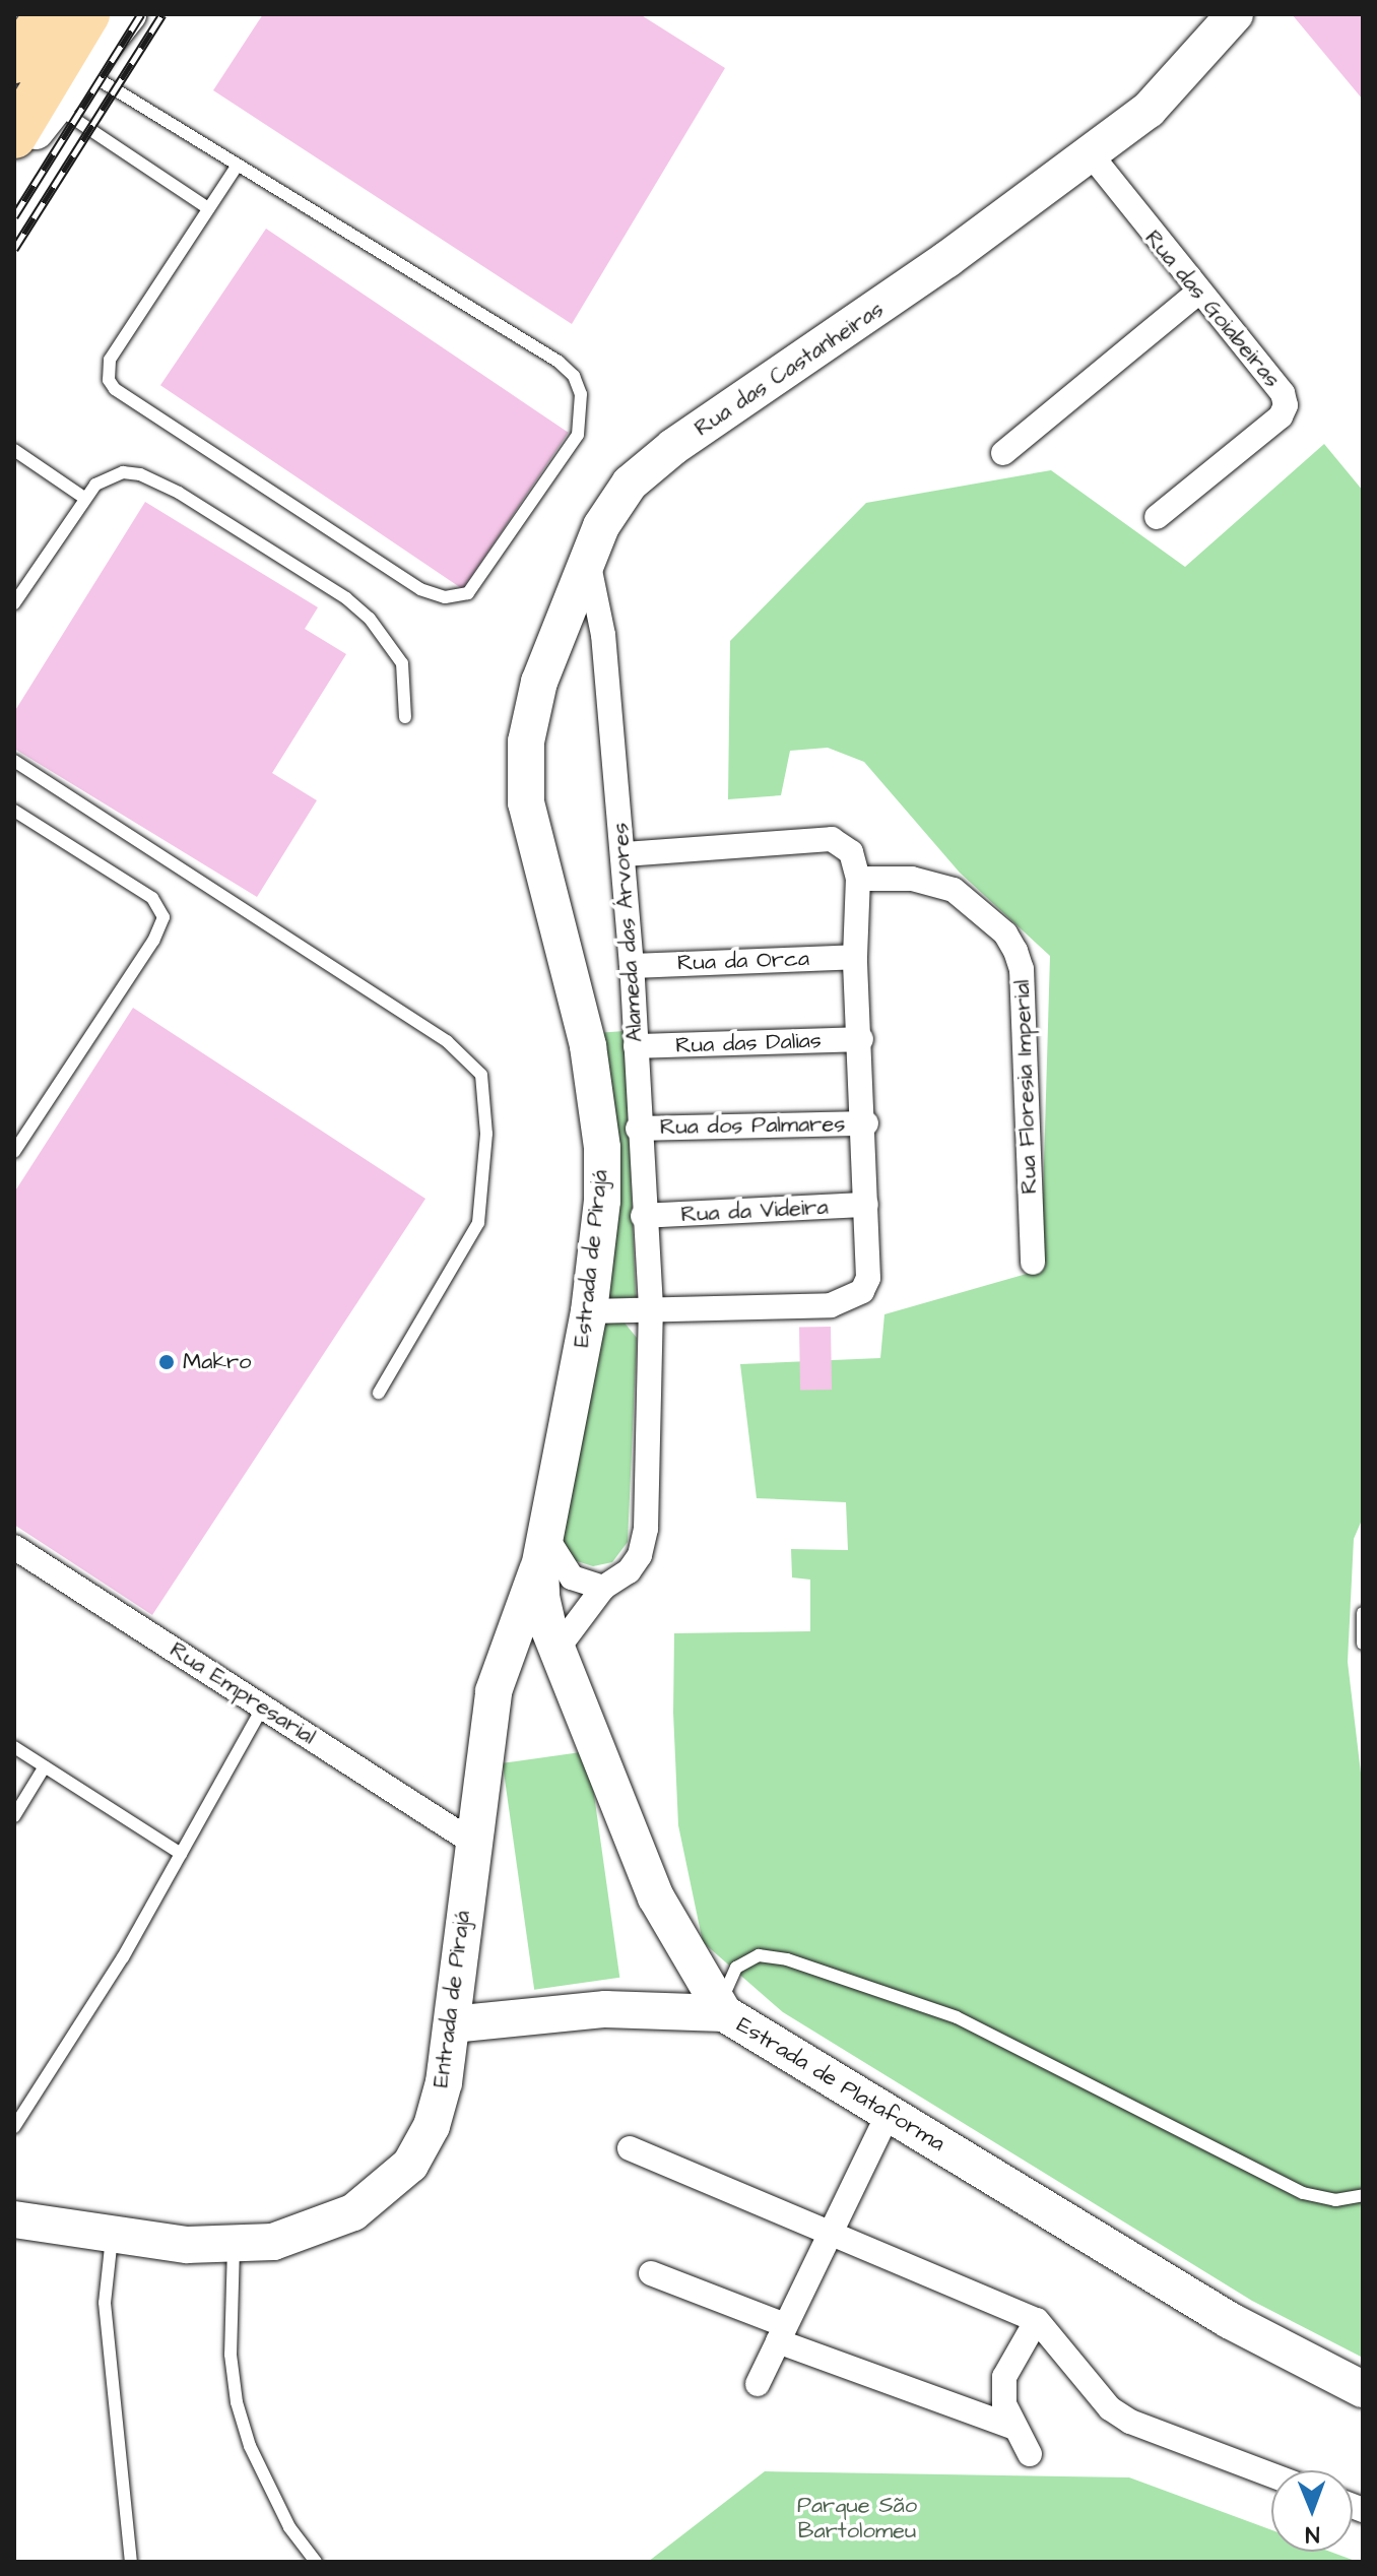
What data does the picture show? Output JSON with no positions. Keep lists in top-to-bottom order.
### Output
{
  "streets": {
    "main road": [
      "Rua das Castanheiras",
      "Estrada de Pirajá",
      "Entrada de Pirajá",
      "Estrada de Plataforma"
    ],
    "street": [
      "Rua das Goiabeiras",
      "Alameda das Árvores",
      "Rua da Orca",
      "Rua das Dalias",
      "Rua Floresia Imperial",
      "Rua dos Palmares",
      "Rua da Videira",
      "Rua Empresarial"
    ]
  },
  "crossings": [
    ["Rua das Goiabeiras", "Rua das Castanheiras"],
    ["Rua das Castanheiras", "Alameda das Árvores"],
    ["Rua das Castanheiras", "Estrada de Pirajá"],
    ["Alameda das Árvores", "Rua da Orca"],
    ["Alameda das Árvores", "Rua das Dalias"],
    ["Alameda das Árvores", "Rua dos Palmares"],
    ["Alameda das Árvores", "Rua da Videira"],
    ["Alameda das Árvores", "Estrada de Plataforma"],
    ["Estrada de Pirajá", "Entrada de Pirajá"],
    ["Estrada de Pirajá", "Estrada de Plataforma"],
    ["Rua Empresarial", "Entrada de Pirajá"],
    ["Entrada de Pirajá", "Estrada de Plataforma"]
  ],
  "parks": ["Parque São Bartolomeu"],
  "places": ["Makro"],
  "north": "bottom"
}
